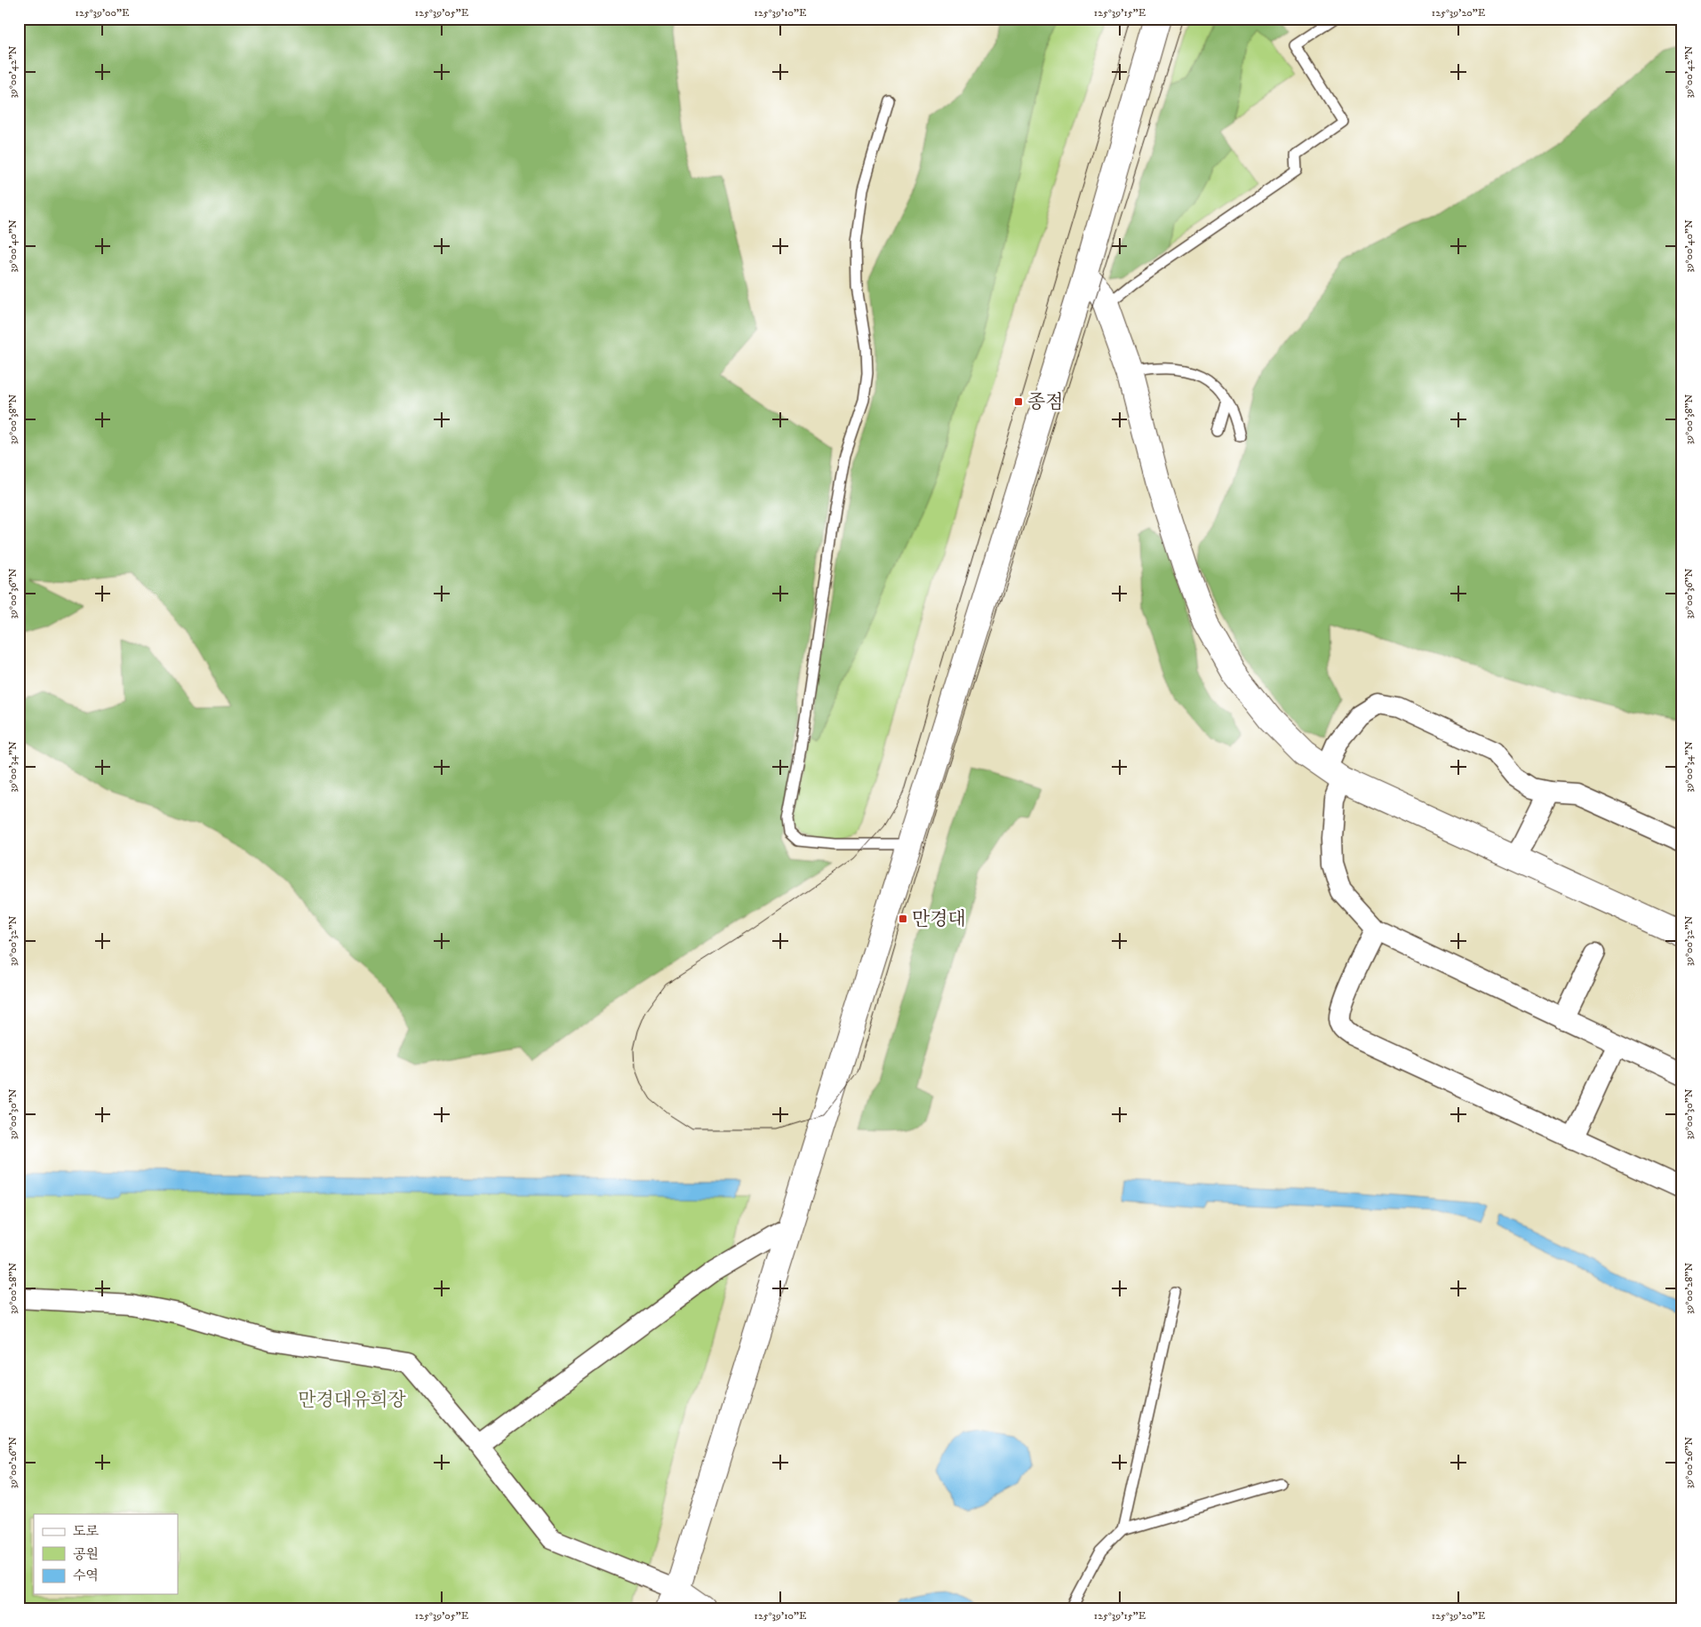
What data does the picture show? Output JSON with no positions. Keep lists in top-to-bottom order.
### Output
{
  "parks": ["만경대유희장"],
  "places": {
    "transit": ["종점", "만경대"]
  },
  "legend": ["도로", "공원", "수역"],
  "coordinates": [
    "125°39'00\"E",
    "125°39'05\"E",
    "125°39'10\"E",
    "125°39'15\"E",
    "125°39'20\"E",
    "39°00'42\"N",
    "39°00'40\"N",
    "39°00'38\"N",
    "39°00'36\"N",
    "39°00'34\"N",
    "39°00'32\"N",
    "39°00'30\"N",
    "39°00'28\"N",
    "39°00'26\"N"
  ]
}
